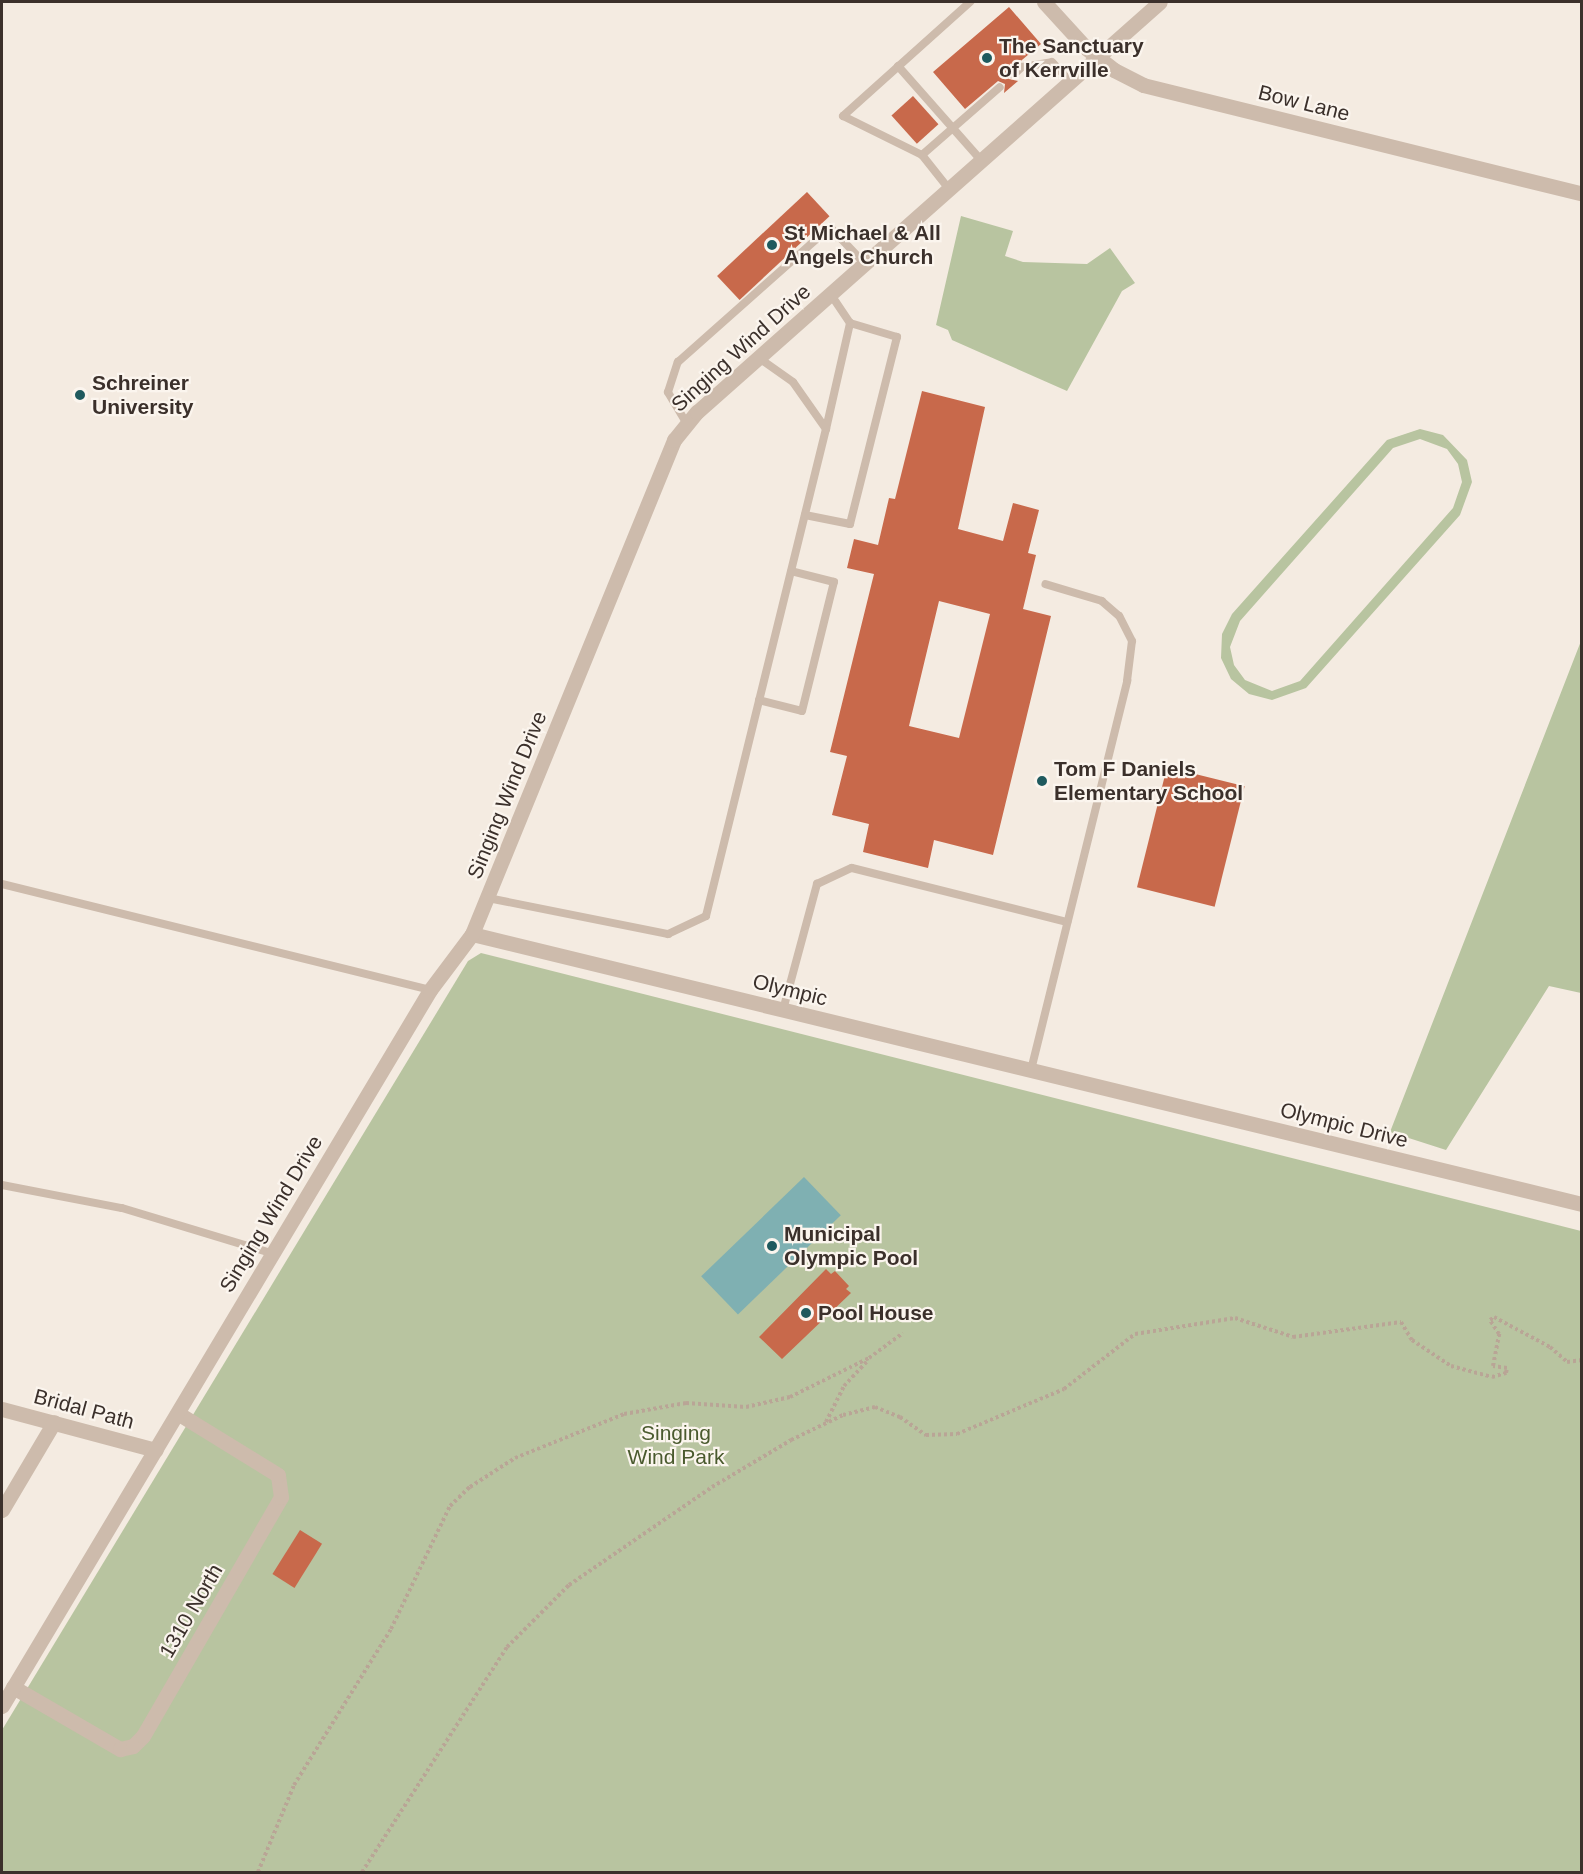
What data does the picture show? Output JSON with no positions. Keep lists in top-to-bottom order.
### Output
{
  "streets": {
    "street": [
      "Bow Lane",
      "Singing Wind Drive",
      "Olympic",
      "Olympic Drive",
      "Bridal Path",
      "1310 North"
    ]
  },
  "crossings": [
    ["Bow Lane", "Singing Wind Drive"],
    ["Singing Wind Drive", "Olympic"],
    ["Singing Wind Drive", "Bridal Path"],
    ["Singing Wind Drive", "1310 North"],
    ["Olympic", "Olympic Drive"]
  ],
  "parks": ["Singing Wind Park"],
  "places": [
    "The Sanctuary of Kerrville",
    "St Michael & All Angels Church",
    "Schreiner University",
    "Tom F Daniels Elementary School",
    "Municipal Olympic Pool",
    "Pool House"
  ]
}
